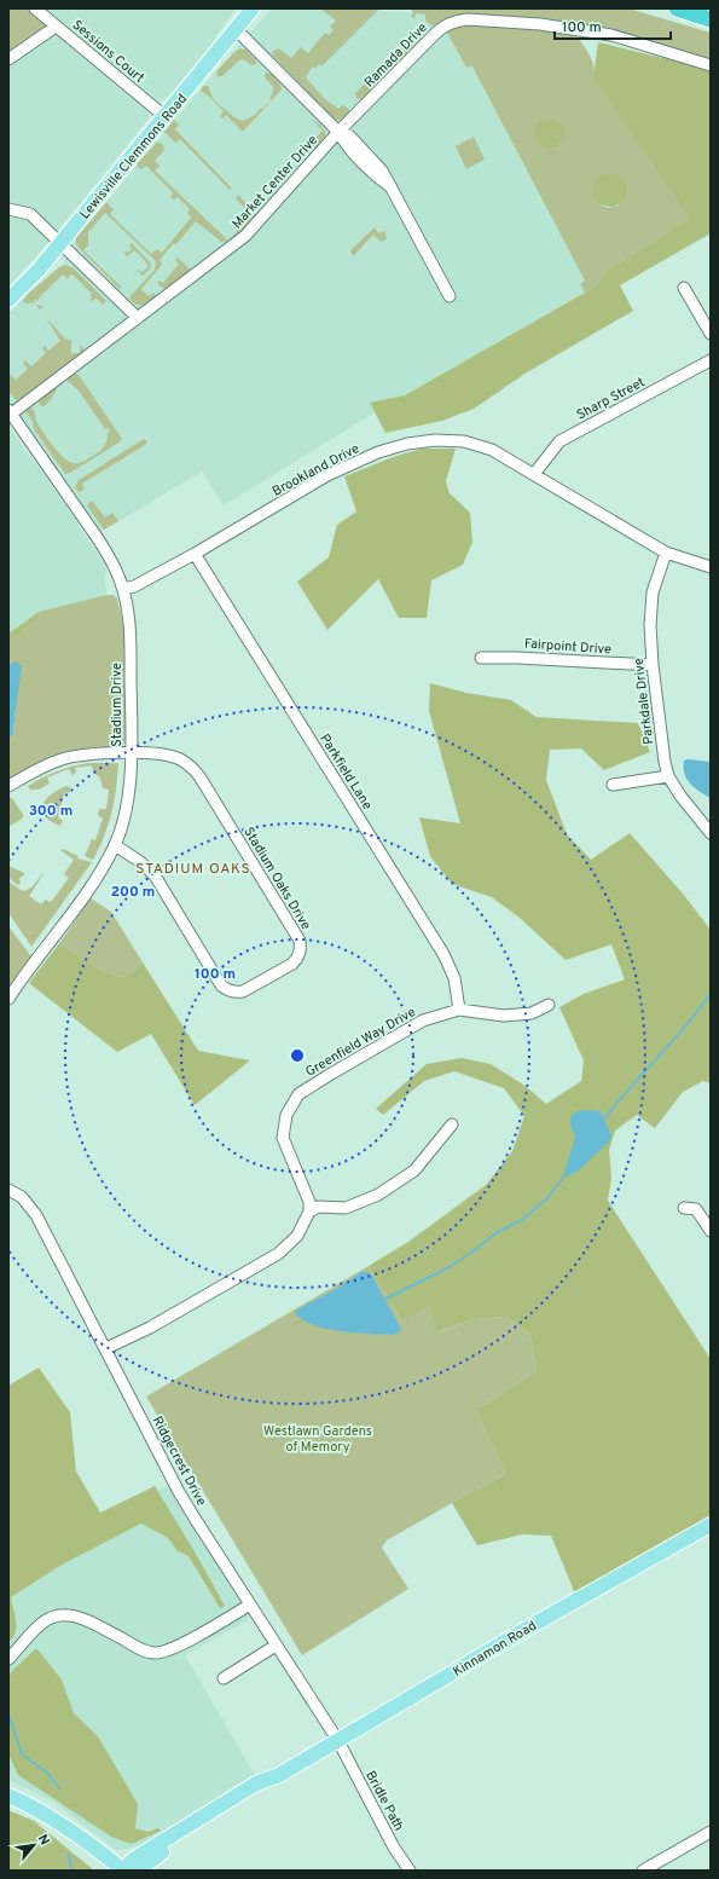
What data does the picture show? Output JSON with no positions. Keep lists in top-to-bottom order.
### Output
{
  "streets": {
    "main road": ["Lewisville Clemmons Road", "Kinnamon Road"],
    "street": [
      "Sessions Court",
      "Ramada Drive",
      "Market Center Drive",
      "Sharp Street",
      "Brookland Drive",
      "Fairpoint Drive",
      "Parkdale Drive",
      "Stadium Drive",
      "Parkfield Lane",
      "Stadium Oaks Drive",
      "Greenfield Way Drive",
      "Ridgecrest Drive",
      "Bridle Path"
    ]
  },
  "crossings": [
    ["Sessions Court", "Lewisville Clemmons Road"],
    ["Ramada Drive", "Market Center Drive"],
    ["Market Center Drive", "Stadium Drive"],
    ["Sharp Street", "Brookland Drive"],
    ["Brookland Drive", "Parkdale Drive"],
    ["Brookland Drive", "Stadium Drive"],
    ["Brookland Drive", "Parkfield Lane"],
    ["Fairpoint Drive", "Parkdale Drive"],
    ["Stadium Drive", "Stadium Oaks Drive"],
    ["Parkfield Lane", "Greenfield Way Drive"],
    ["Ridgecrest Drive", "Kinnamon Road"],
    ["Ridgecrest Drive", "Bridle Path"],
    ["Kinnamon Road", "Bridle Path"]
  ],
  "districts": ["STADIUM OAKS"],
  "parks": ["Westlawn Gardens of Memory"],
  "scale_bar": "100 m",
  "north": "top right",
  "rings": ["300 m", "200 m", "100 m"]
}
